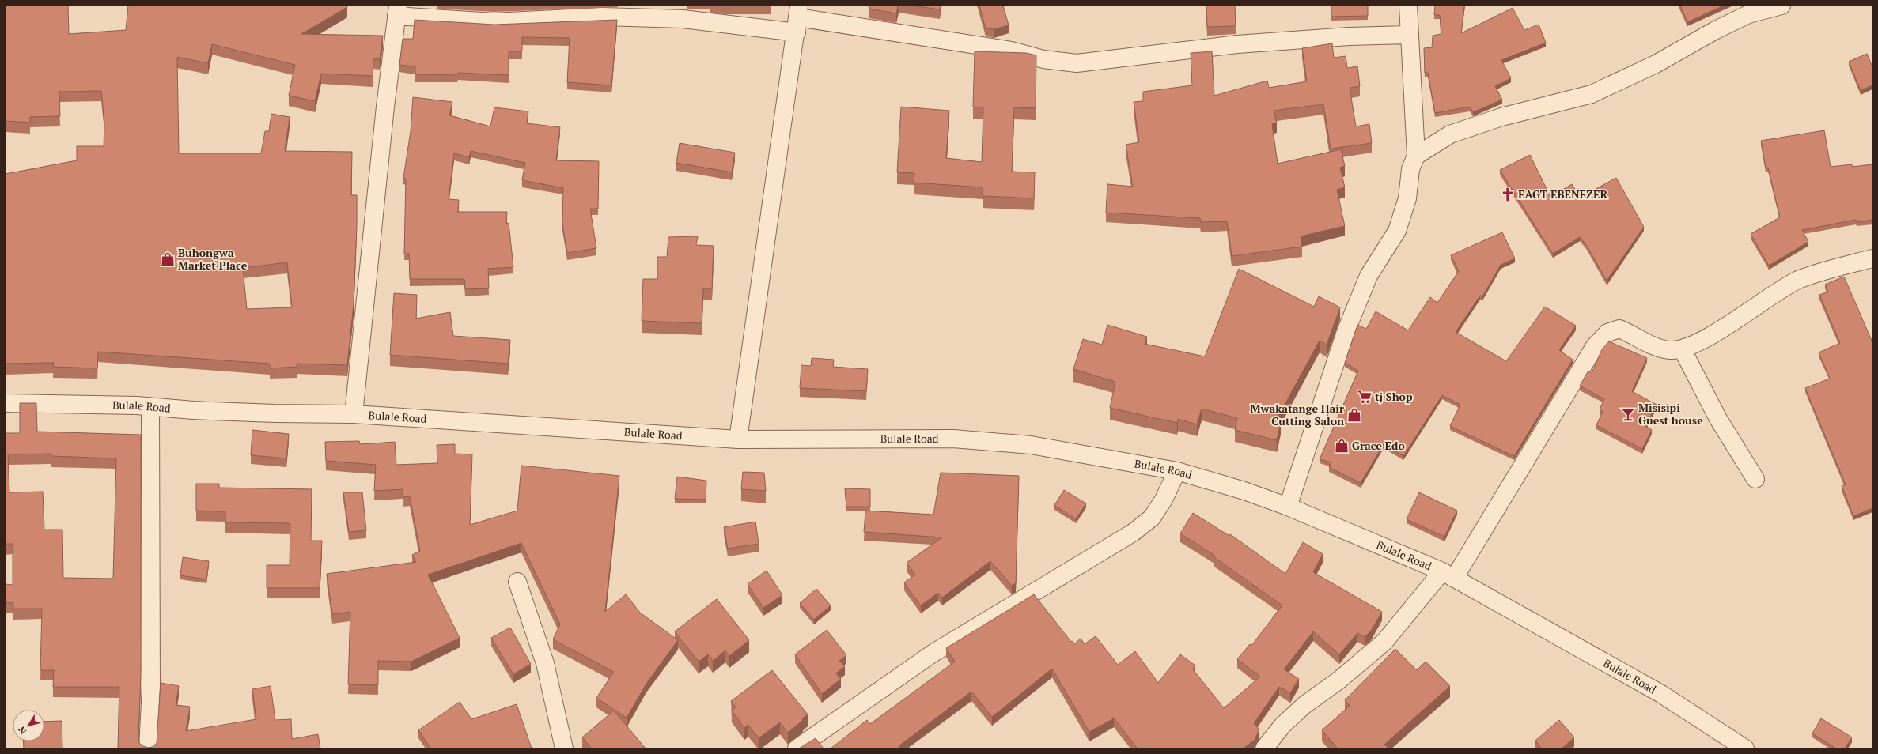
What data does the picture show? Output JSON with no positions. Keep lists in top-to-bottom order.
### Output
{
  "streets": {
    "street": ["Bulale Road"]
  },
  "places": {
    "church": ["EAGT EBENEZER"],
    "shop": ["Buhongwa Market Place", "Mwakatange Hair Cutting Salon", "Grace Edo"],
    "supermarket": ["tj Shop"],
    "bar": ["Misisipi Guest house"]
  },
  "north": "bottom left"
}
